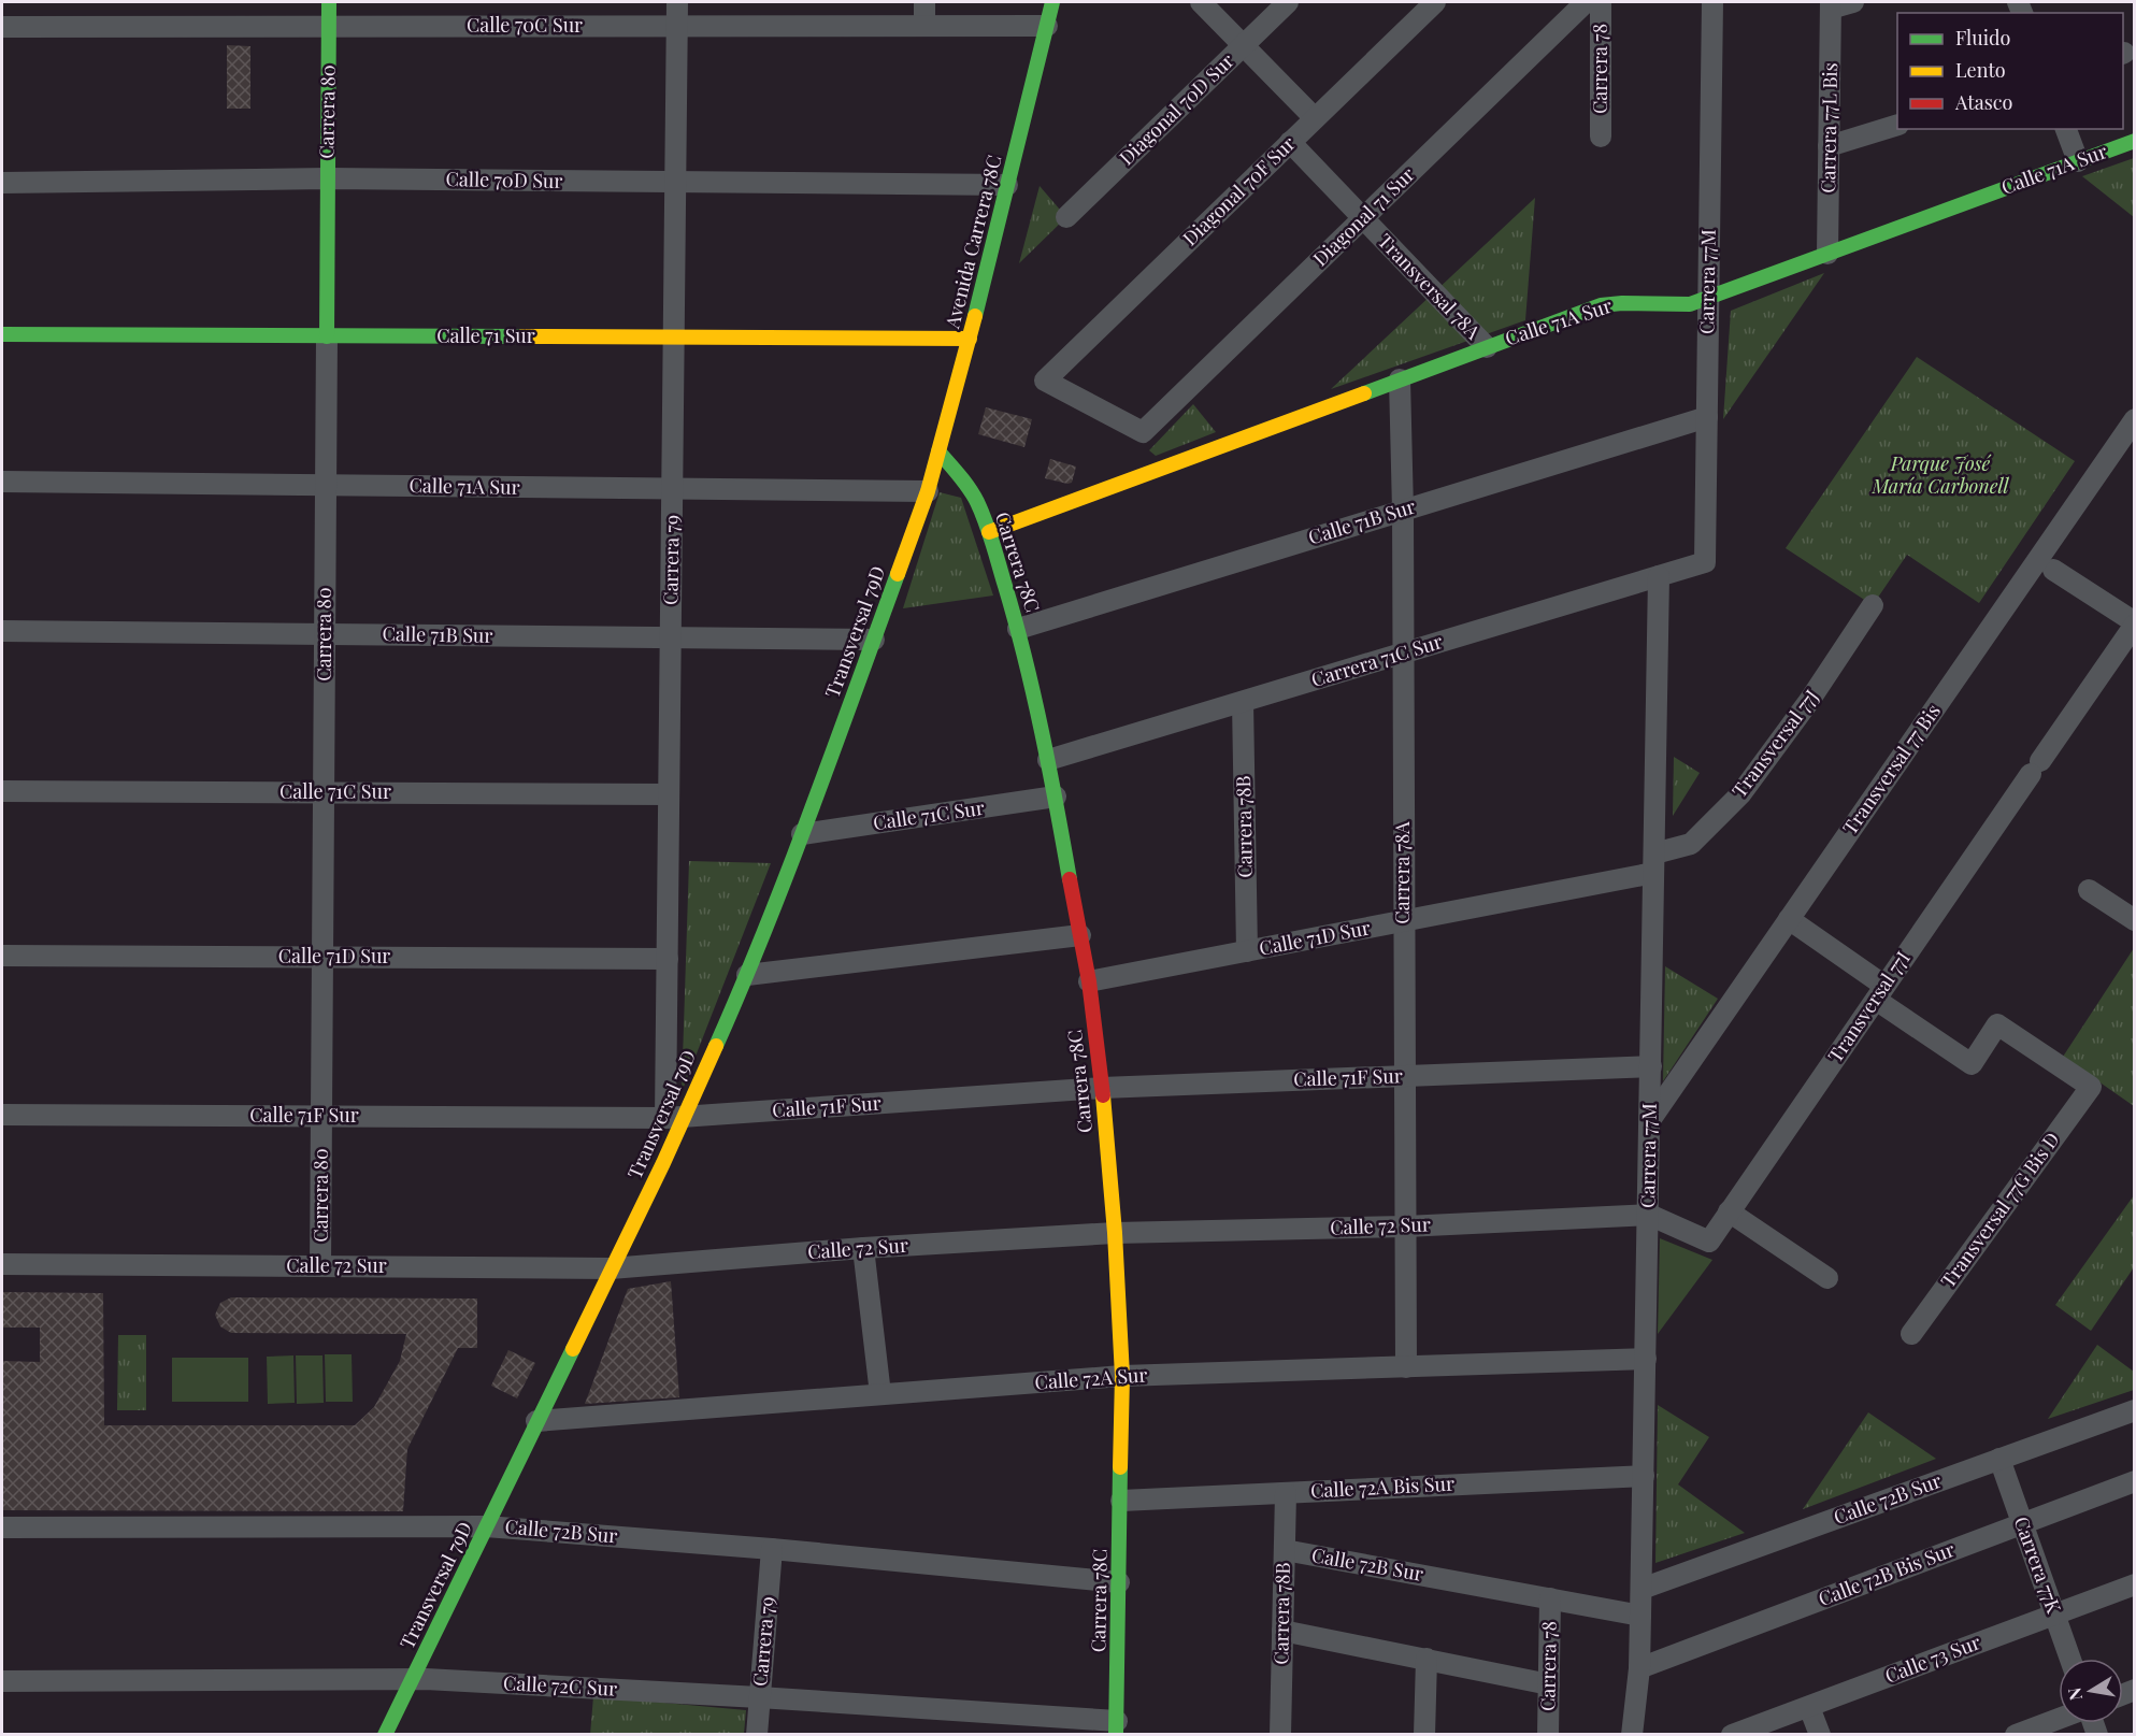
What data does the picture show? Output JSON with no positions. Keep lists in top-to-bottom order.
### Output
{
  "streets": {
    "street": [
      "Calle 70C Sur",
      "Carrera 78",
      "Diagonal 70D Sur",
      "Carrera 80",
      "Carrera 77L Bis",
      "Calle 71A Sur",
      "Calle 70D Sur",
      "Diagonal 70F Sur",
      "Diagonal 71 Sur",
      "Avenida Carrera 78C",
      "Carrera 77M",
      "Transversal 78A",
      "Calle 71 Sur",
      "Calle 71B Sur",
      "Carrera 79",
      "Carrera 78C",
      "Transversal 79D",
      "Carrera 71C Sur",
      "Transversal 77J",
      "Transversal 77 Bis",
      "Calle 71C Sur",
      "Carrera 78B",
      "Carrera 78A",
      "Calle 71D Sur",
      "Transversal 77I",
      "Calle 71F Sur",
      "Transversal 77G Bis D",
      "Calle 72 Sur",
      "Calle 72A Sur",
      "Calle 72A Bis Sur",
      "Calle 72B Sur",
      "Carrera 77K",
      "Calle 72B Bis Sur",
      "Calle 73 Sur",
      "Calle 72C Sur"
    ]
  },
  "crossings": [
    ["Calle 70C Sur", "Carrera 80"],
    ["Calle 70C Sur", "Avenida Carrera 78C"],
    ["Calle 70C Sur", "Carrera 79"],
    ["Carrera 78", "Calle 72B Sur"],
    ["Carrera 80", "Calle 71A Sur"],
    ["Carrera 80", "Calle 70D Sur"],
    ["Carrera 80", "Calle 71 Sur"],
    ["Carrera 80", "Calle 71B Sur"],
    ["Carrera 80", "Calle 71C Sur"],
    ["Carrera 80", "Calle 71D Sur"],
    ["Carrera 80", "Calle 71F Sur"],
    ["Carrera 80", "Calle 72 Sur"],
    ["Carrera 77L Bis", "Calle 71A Sur"],
    ["Calle 71A Sur", "Avenida Carrera 78C"],
    ["Calle 71A Sur", "Carrera 77M"],
    ["Calle 71A Sur", "Transversal 78A"],
    ["Calle 71A Sur", "Carrera 79"],
    ["Calle 71A Sur", "Carrera 78C"],
    ["Calle 71A Sur", "Transversal 79D"],
    ["Calle 71A Sur", "Carrera 78A"],
    ["Calle 70D Sur", "Avenida Carrera 78C"],
    ["Calle 70D Sur", "Carrera 79"],
    ["Diagonal 70F Sur", "Diagonal 71 Sur"],
    ["Diagonal 70F Sur", "Transversal 78A"],
    ["Diagonal 71 Sur", "Transversal 78A"],
    ["Avenida Carrera 78C", "Calle 71 Sur"],
    ["Avenida Carrera 78C", "Carrera 78C"],
    ["Avenida Carrera 78C", "Transversal 79D"],
    ["Carrera 77M", "Calle 71B Sur"],
    ["Carrera 77M", "Carrera 71C Sur"],
    ["Carrera 77M", "Transversal 77J"],
    ["Carrera 77M", "Transversal 77 Bis"],
    ["Carrera 77M", "Calle 71D Sur"],
    ["Carrera 77M", "Calle 71F Sur"],
    ["Carrera 77M", "Calle 72 Sur"],
    ["Carrera 77M", "Calle 72A Sur"],
    ["Carrera 77M", "Calle 72A Bis Sur"],
    ["Carrera 77M", "Calle 72B Sur"],
    ["Carrera 77M", "Calle 72B Bis Sur"],
    ["Calle 71 Sur", "Carrera 79"],
    ["Calle 71B Sur", "Carrera 79"],
    ["Calle 71B Sur", "Carrera 78C"],
    ["Calle 71B Sur", "Transversal 79D"],
    ["Calle 71B Sur", "Carrera 78A"],
    ["Carrera 79", "Transversal 79D"],
    ["Carrera 79", "Calle 71C Sur"],
    ["Carrera 79", "Calle 71D Sur"],
    ["Carrera 79", "Calle 71F Sur"],
    ["Carrera 79", "Calle 72B Sur"],
    ["Carrera 79", "Calle 72C Sur"],
    ["Carrera 78C", "Carrera 71C Sur"],
    ["Carrera 78C", "Calle 71C Sur"],
    ["Carrera 78C", "Calle 71D Sur"],
    ["Carrera 78C", "Calle 71F Sur"],
    ["Carrera 78C", "Calle 72 Sur"],
    ["Carrera 78C", "Calle 72A Sur"],
    ["Carrera 78C", "Calle 72A Bis Sur"],
    ["Carrera 78C", "Calle 72B Sur"],
    ["Carrera 78C", "Calle 72C Sur"],
    ["Transversal 79D", "Calle 71C Sur"],
    ["Transversal 79D", "Calle 71F Sur"],
    ["Transversal 79D", "Calle 72 Sur"],
    ["Transversal 79D", "Calle 72A Sur"],
    ["Transversal 79D", "Calle 72B Sur"],
    ["Transversal 79D", "Calle 72C Sur"],
    ["Carrera 71C Sur", "Carrera 78B"],
    ["Carrera 71C Sur", "Carrera 78A"],
    ["Transversal 77J", "Calle 71D Sur"],
    ["Carrera 78B", "Calle 71D Sur"],
    ["Carrera 78B", "Calle 72A Bis Sur"],
    ["Carrera 78B", "Calle 72B Sur"],
    ["Carrera 78A", "Calle 71D Sur"],
    ["Carrera 78A", "Calle 71F Sur"],
    ["Carrera 78A", "Calle 72 Sur"],
    ["Carrera 78A", "Calle 72A Sur"],
    ["Transversal 77I", "Transversal 77G Bis D"],
    ["Transversal 77I", "Calle 72 Sur"],
    ["Calle 72B Sur", "Carrera 77K"],
    ["Carrera 77K", "Calle 72B Bis Sur"],
    ["Carrera 77K", "Calle 73 Sur"]
  ],
  "parks": ["Parque José María Carbonell"],
  "legend": ["Fluido", "Lento", "Atasco"],
  "north": "left"
}
